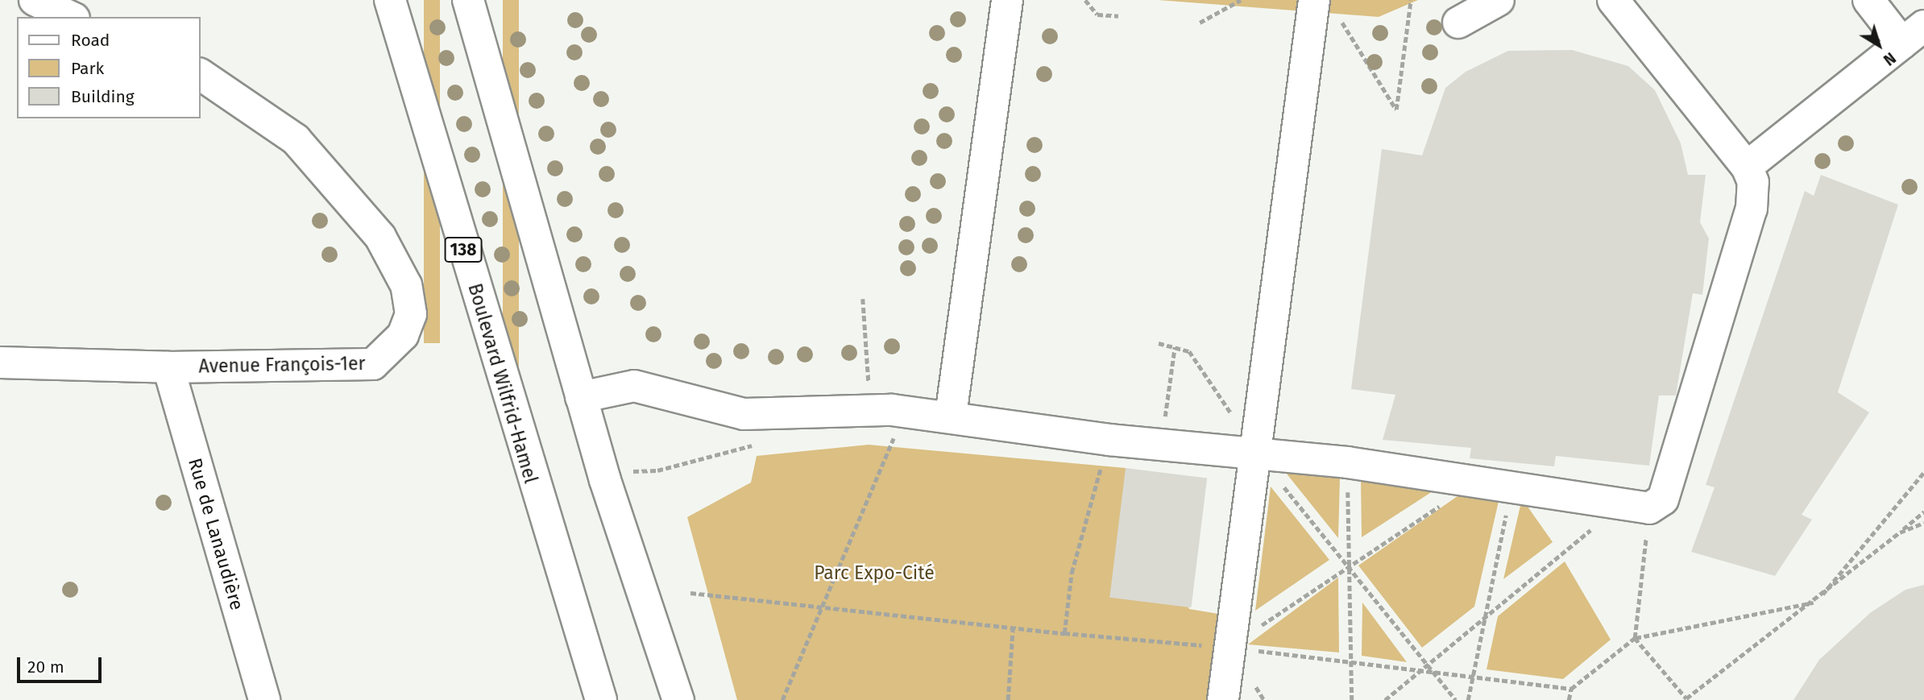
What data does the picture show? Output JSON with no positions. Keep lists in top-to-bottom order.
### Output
{
  "streets": {
    "street": [
      "138",
      "Avenue François-1er",
      "Boulevard Wilfrid-Hamel",
      "Rue de Lanaudière"
    ]
  },
  "crossings": [
    ["Avenue François-1er", "Rue de Lanaudière"]
  ],
  "parks": ["Parc Expo-Cité"],
  "legend": ["Road", "Park", "Building"],
  "scale_bar": "20 m",
  "north": "bottom right"
}
